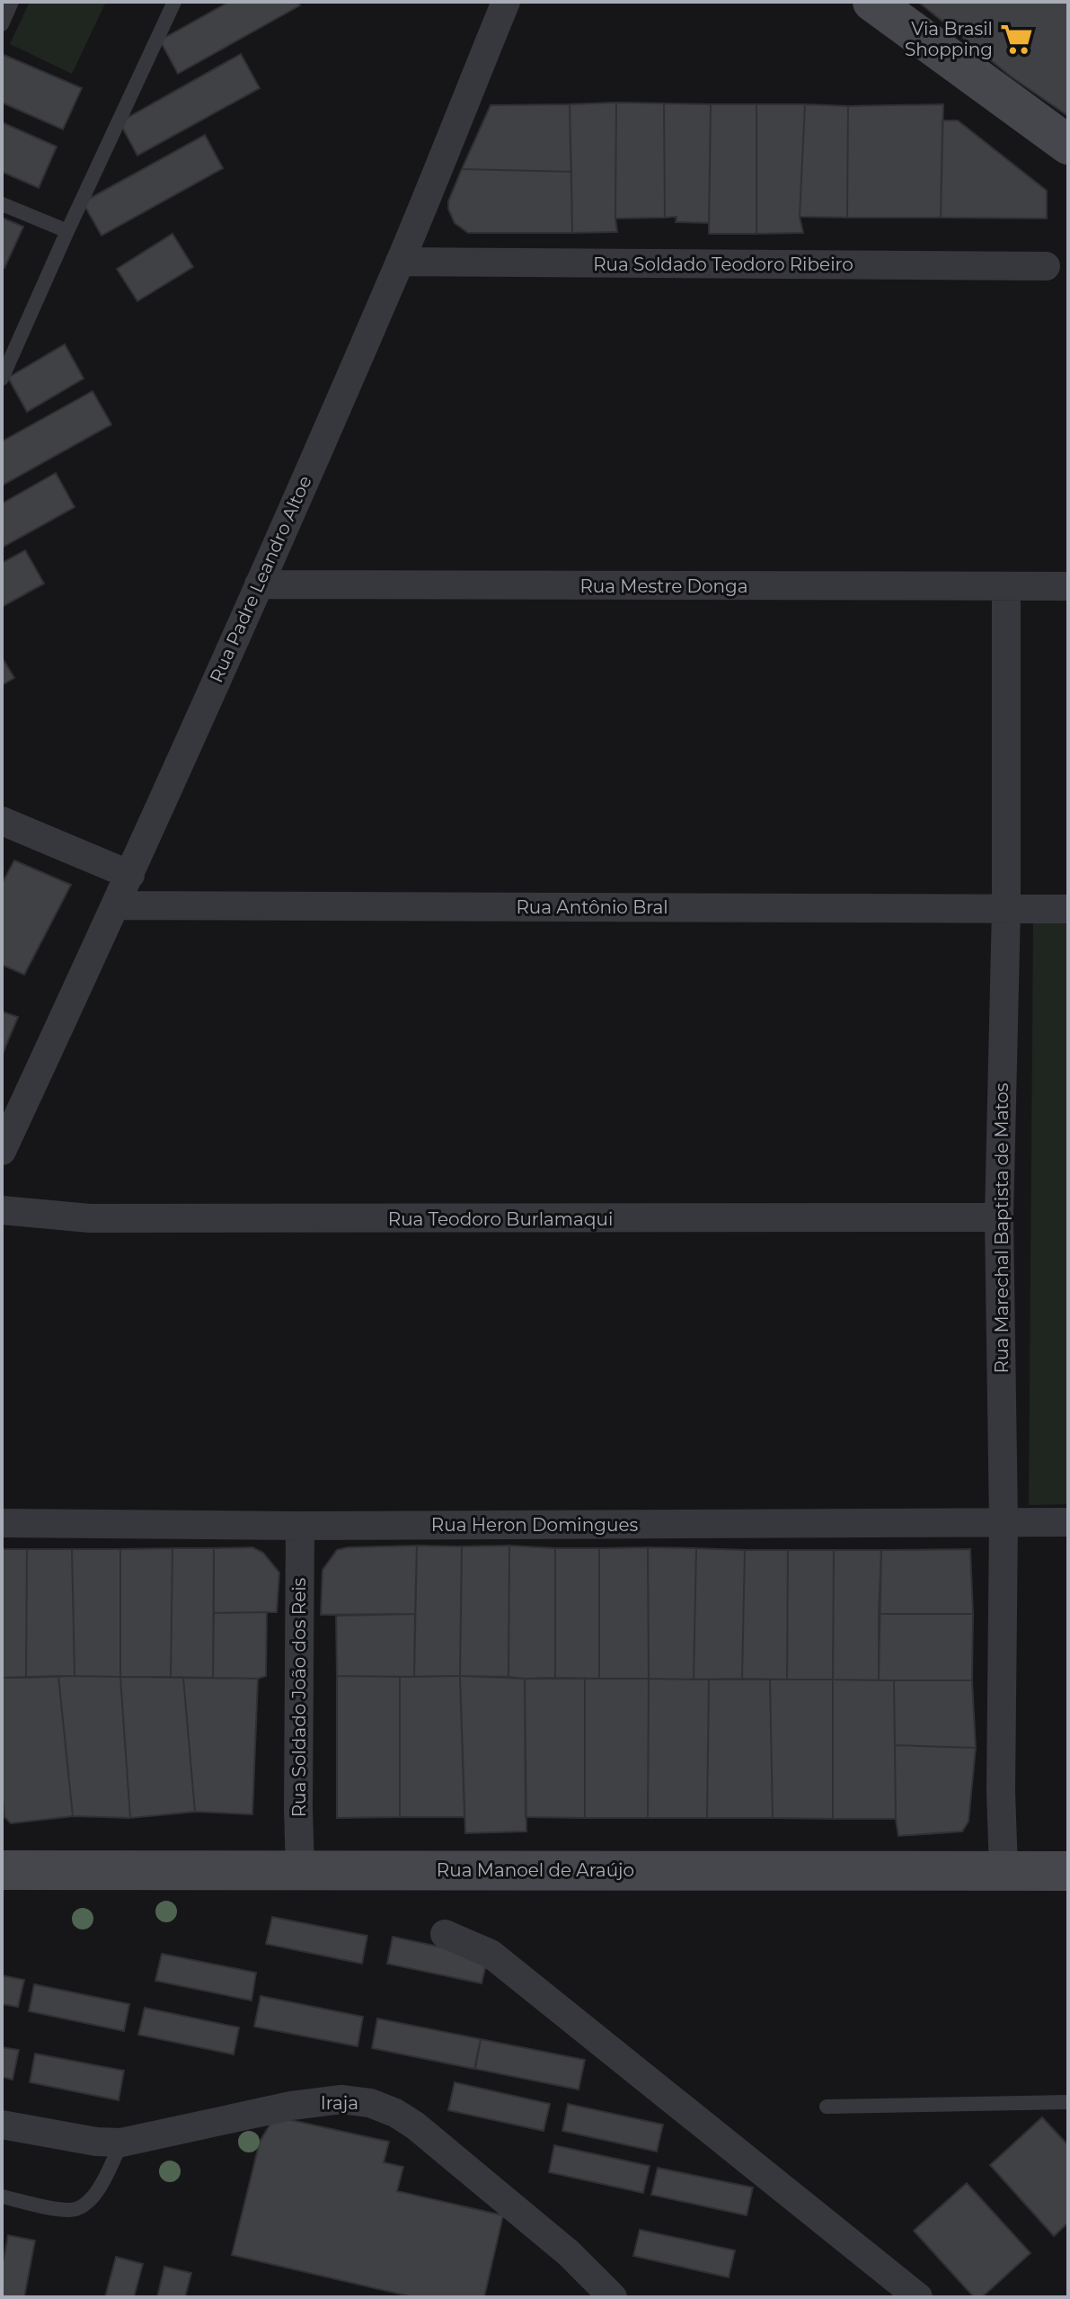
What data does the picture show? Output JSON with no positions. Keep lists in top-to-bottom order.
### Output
{
  "streets": {
    "street": [
      "Rua Soldado Teodoro Ribeiro",
      "Rua Padre Leandro Altoe",
      "Rua Mestre Donga",
      "Rua Antônio Bral",
      "Rua Teodoro Burlamaqui",
      "Rua Marechal Baptista de Matos",
      "Rua Heron Domingues",
      "Rua Soldado João dos Reis",
      "Rua Manoel de Araújo",
      "Iraja"
    ]
  },
  "crossings": [
    ["Rua Soldado Teodoro Ribeiro", "Rua Padre Leandro Altoe"],
    ["Rua Padre Leandro Altoe", "Rua Mestre Donga"],
    ["Rua Padre Leandro Altoe", "Rua Antônio Bral"],
    ["Rua Mestre Donga", "Rua Marechal Baptista de Matos"],
    ["Rua Antônio Bral", "Rua Marechal Baptista de Matos"],
    ["Rua Teodoro Burlamaqui", "Rua Marechal Baptista de Matos"],
    ["Rua Marechal Baptista de Matos", "Rua Heron Domingues"],
    ["Rua Marechal Baptista de Matos", "Rua Manoel de Araújo"],
    ["Rua Heron Domingues", "Rua Soldado João dos Reis"],
    ["Rua Soldado João dos Reis", "Rua Manoel de Araújo"]
  ],
  "places": {
    "supermarket": ["Via Brasil Shopping"]
  }
}
